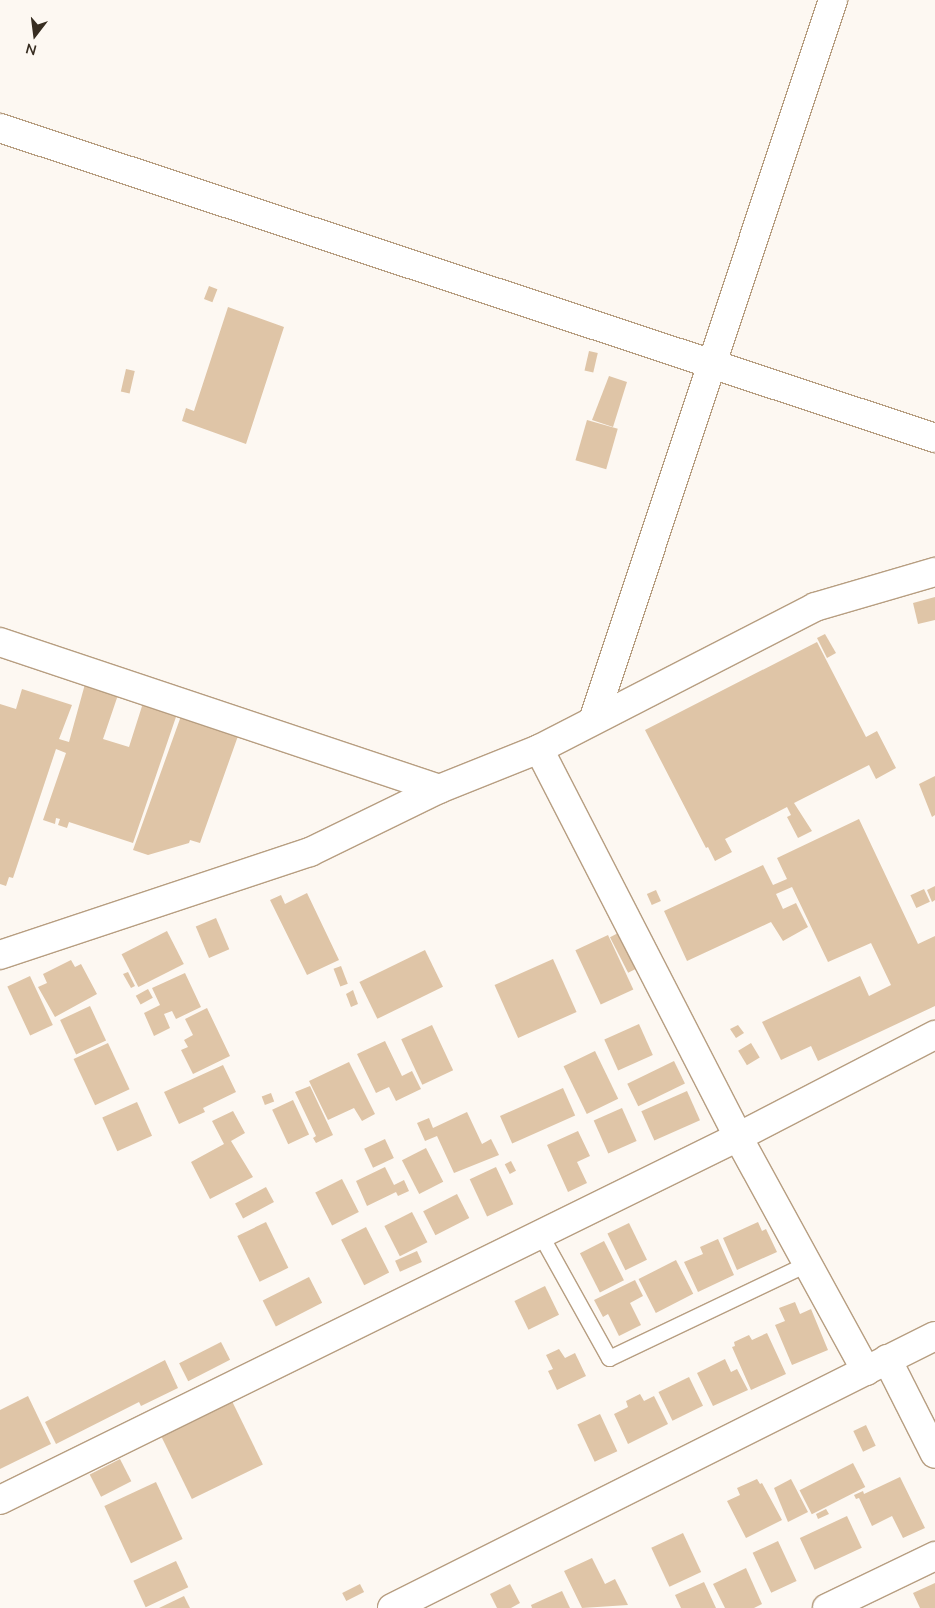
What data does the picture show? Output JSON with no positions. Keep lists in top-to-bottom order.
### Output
{
  "north": "bottom"
}
